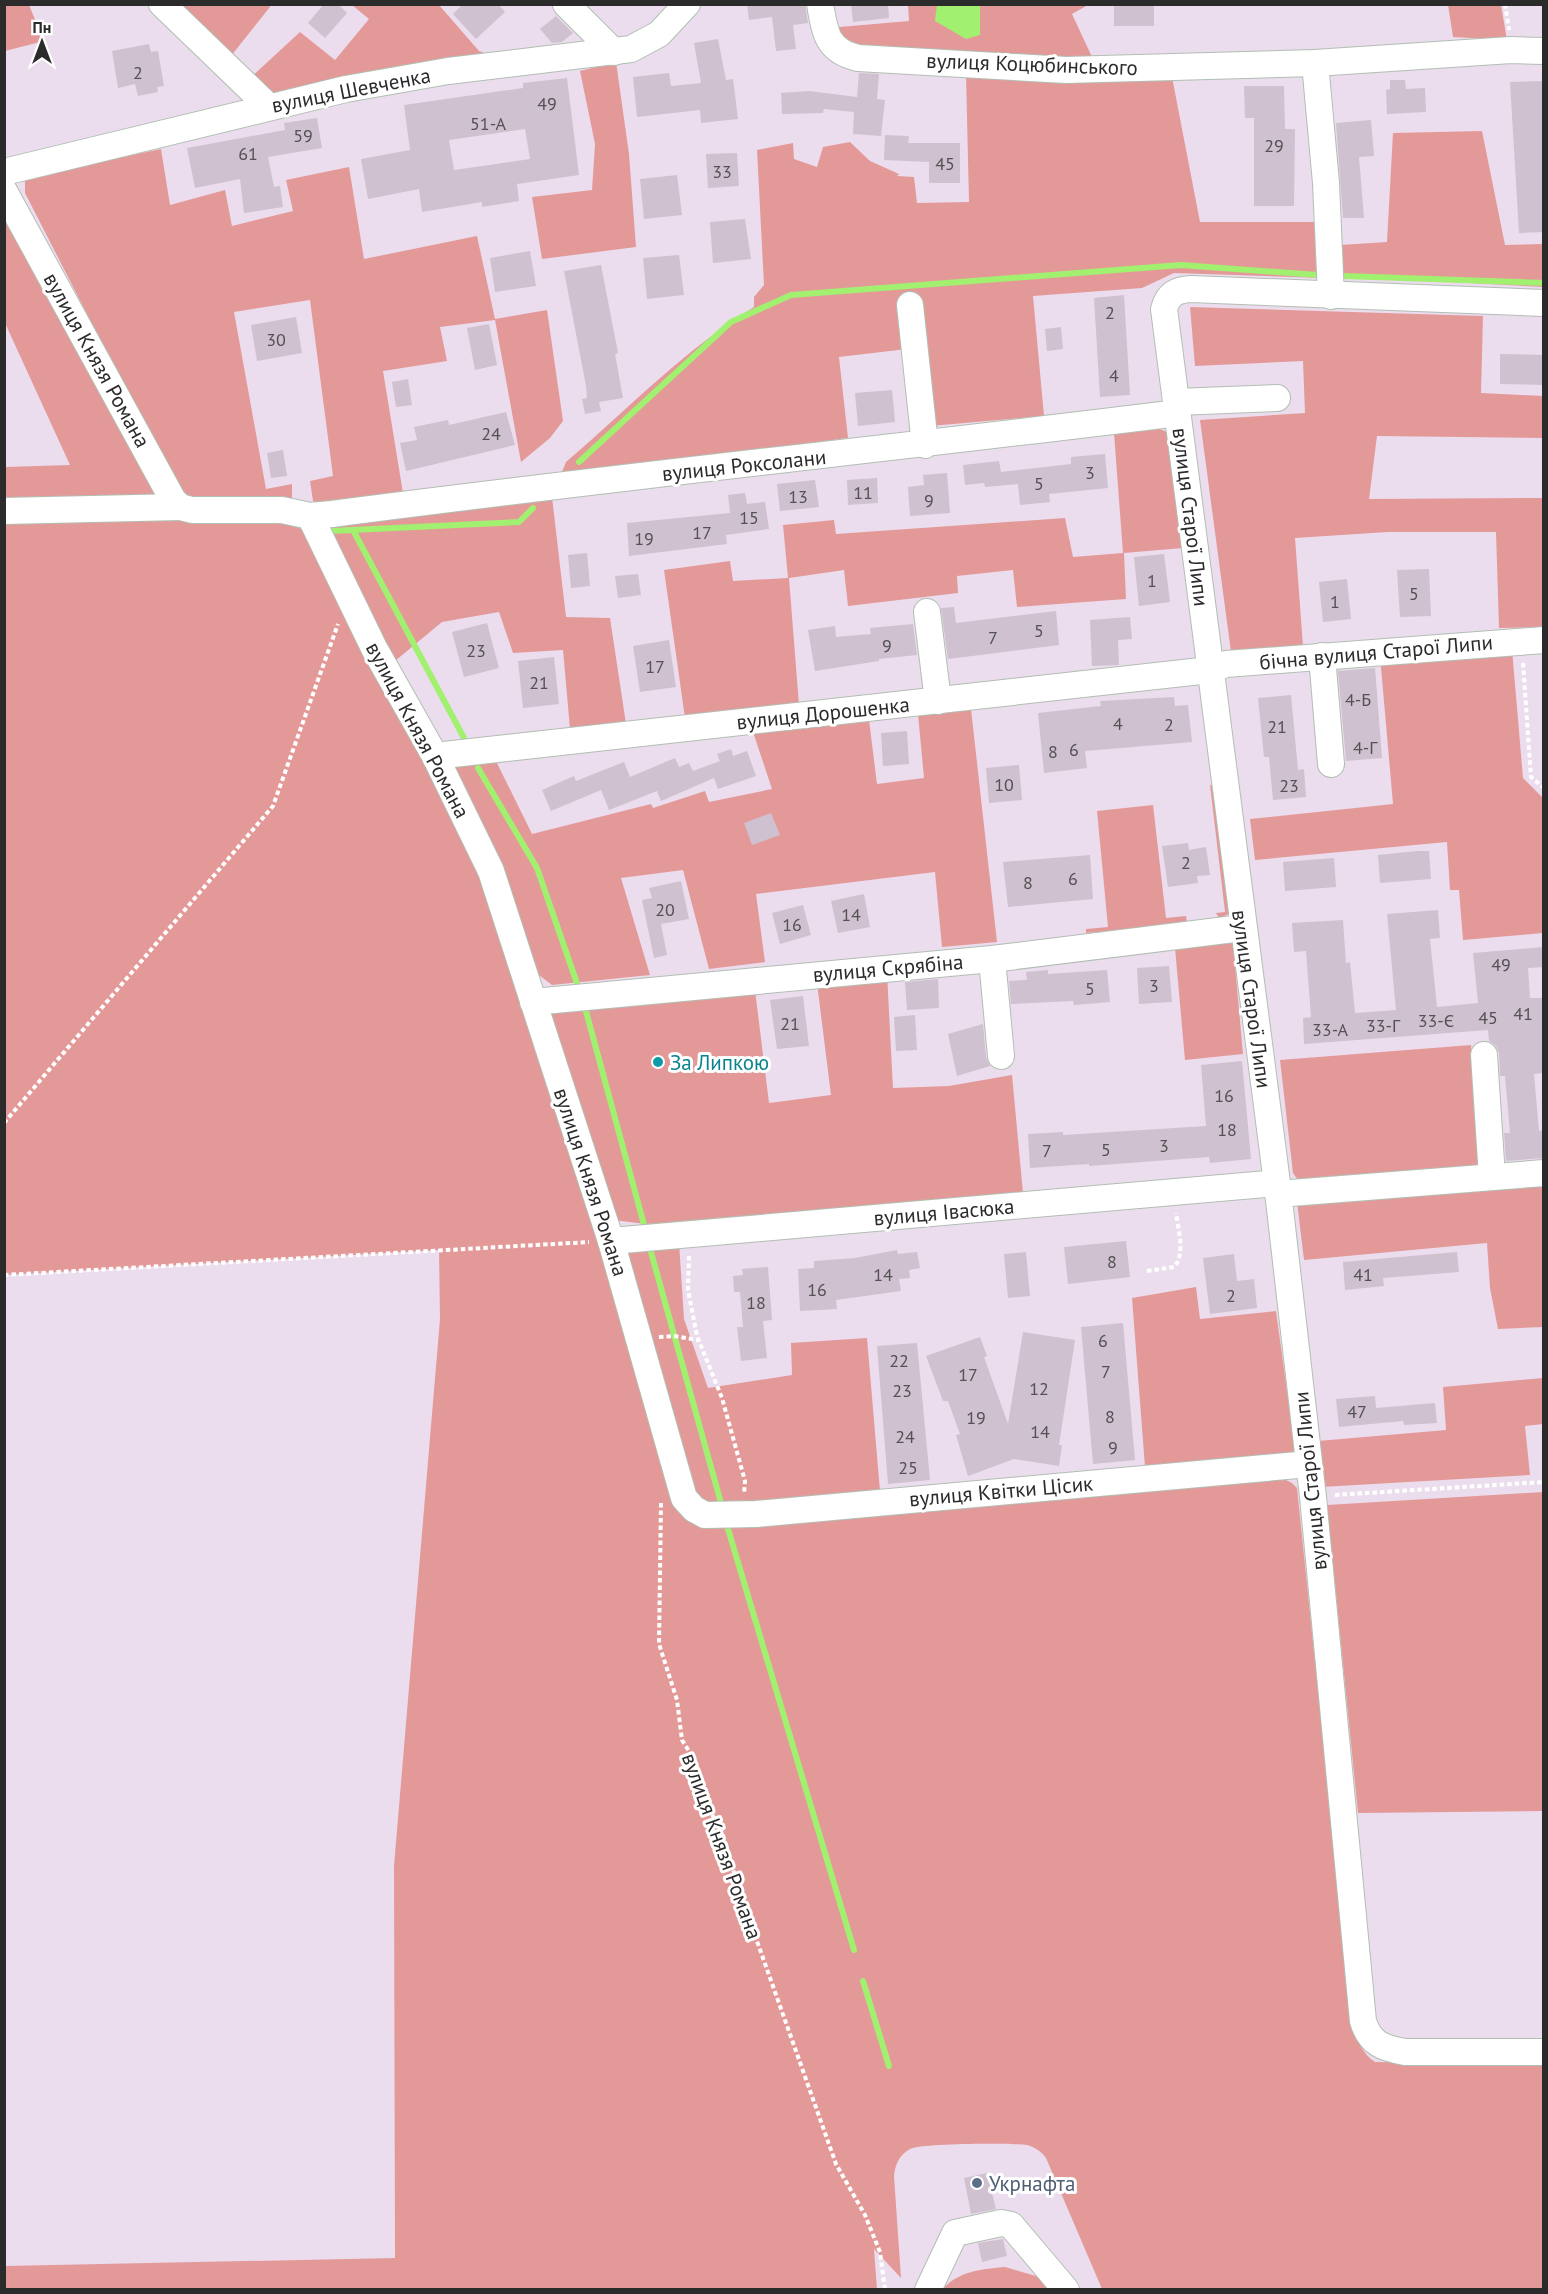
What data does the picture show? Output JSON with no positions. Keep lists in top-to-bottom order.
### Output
{
  "streets": {
    "street": [
      "вулиця Коцюбинського",
      "вулиця Шевченка",
      "вулиця Князя Романа",
      "вулиця Роксолани",
      "вулиця Старої Липи",
      "бічна вулиця Старої Липи",
      "вулиця Дорошенка",
      "вулиця Скрябіна",
      "вулиця Івасюка",
      "вулиця Квітки Цісик"
    ]
  },
  "crossings": [
    ["вулиця Князя Романа", "вулиця Роксолани"],
    ["вулиця Князя Романа", "вулиця Дорошенка"],
    ["вулиця Князя Романа", "вулиця Скрябіна"],
    ["вулиця Князя Романа", "вулиця Івасюка"],
    ["вулиця Князя Романа", "вулиця Квітки Цісик"],
    ["вулиця Роксолани", "вулиця Старої Липи"],
    ["вулиця Старої Липи", "бічна вулиця Старої Липи"],
    ["вулиця Старої Липи", "вулиця Дорошенка"],
    ["вулиця Старої Липи", "вулиця Скрябіна"],
    ["вулиця Старої Липи", "вулиця Івасюка"],
    ["вулиця Старої Липи", "вулиця Квітки Цісик"],
    ["бічна вулиця Старої Липи", "вулиця Дорошенка"]
  ],
  "places": ["За Липкою", "Укрнафта"],
  "house_numbers": [
    "2",
    "49",
    "51-А",
    "59",
    "29",
    "61",
    "45",
    "33",
    "2",
    "30",
    "4",
    "24",
    "3",
    "5",
    "11",
    "13",
    "9",
    "15",
    "17",
    "19",
    "1",
    "5",
    "1",
    "5",
    "7",
    "9",
    "23",
    "17",
    "21",
    "4-Б",
    "4",
    "2",
    "21",
    "4-Г",
    "6",
    "8",
    "10",
    "23",
    "2",
    "6",
    "8",
    "20",
    "14",
    "16",
    "49",
    "3",
    "5",
    "41",
    "45",
    "33-Є",
    "21",
    "33-Г",
    "33-А",
    "16",
    "18",
    "3",
    "5",
    "7",
    "8",
    "14",
    "41",
    "16",
    "2",
    "18",
    "6",
    "22",
    "7",
    "17",
    "12",
    "23",
    "47",
    "8",
    "19",
    "14",
    "24",
    "9",
    "25"
  ],
  "north": "top"
}
